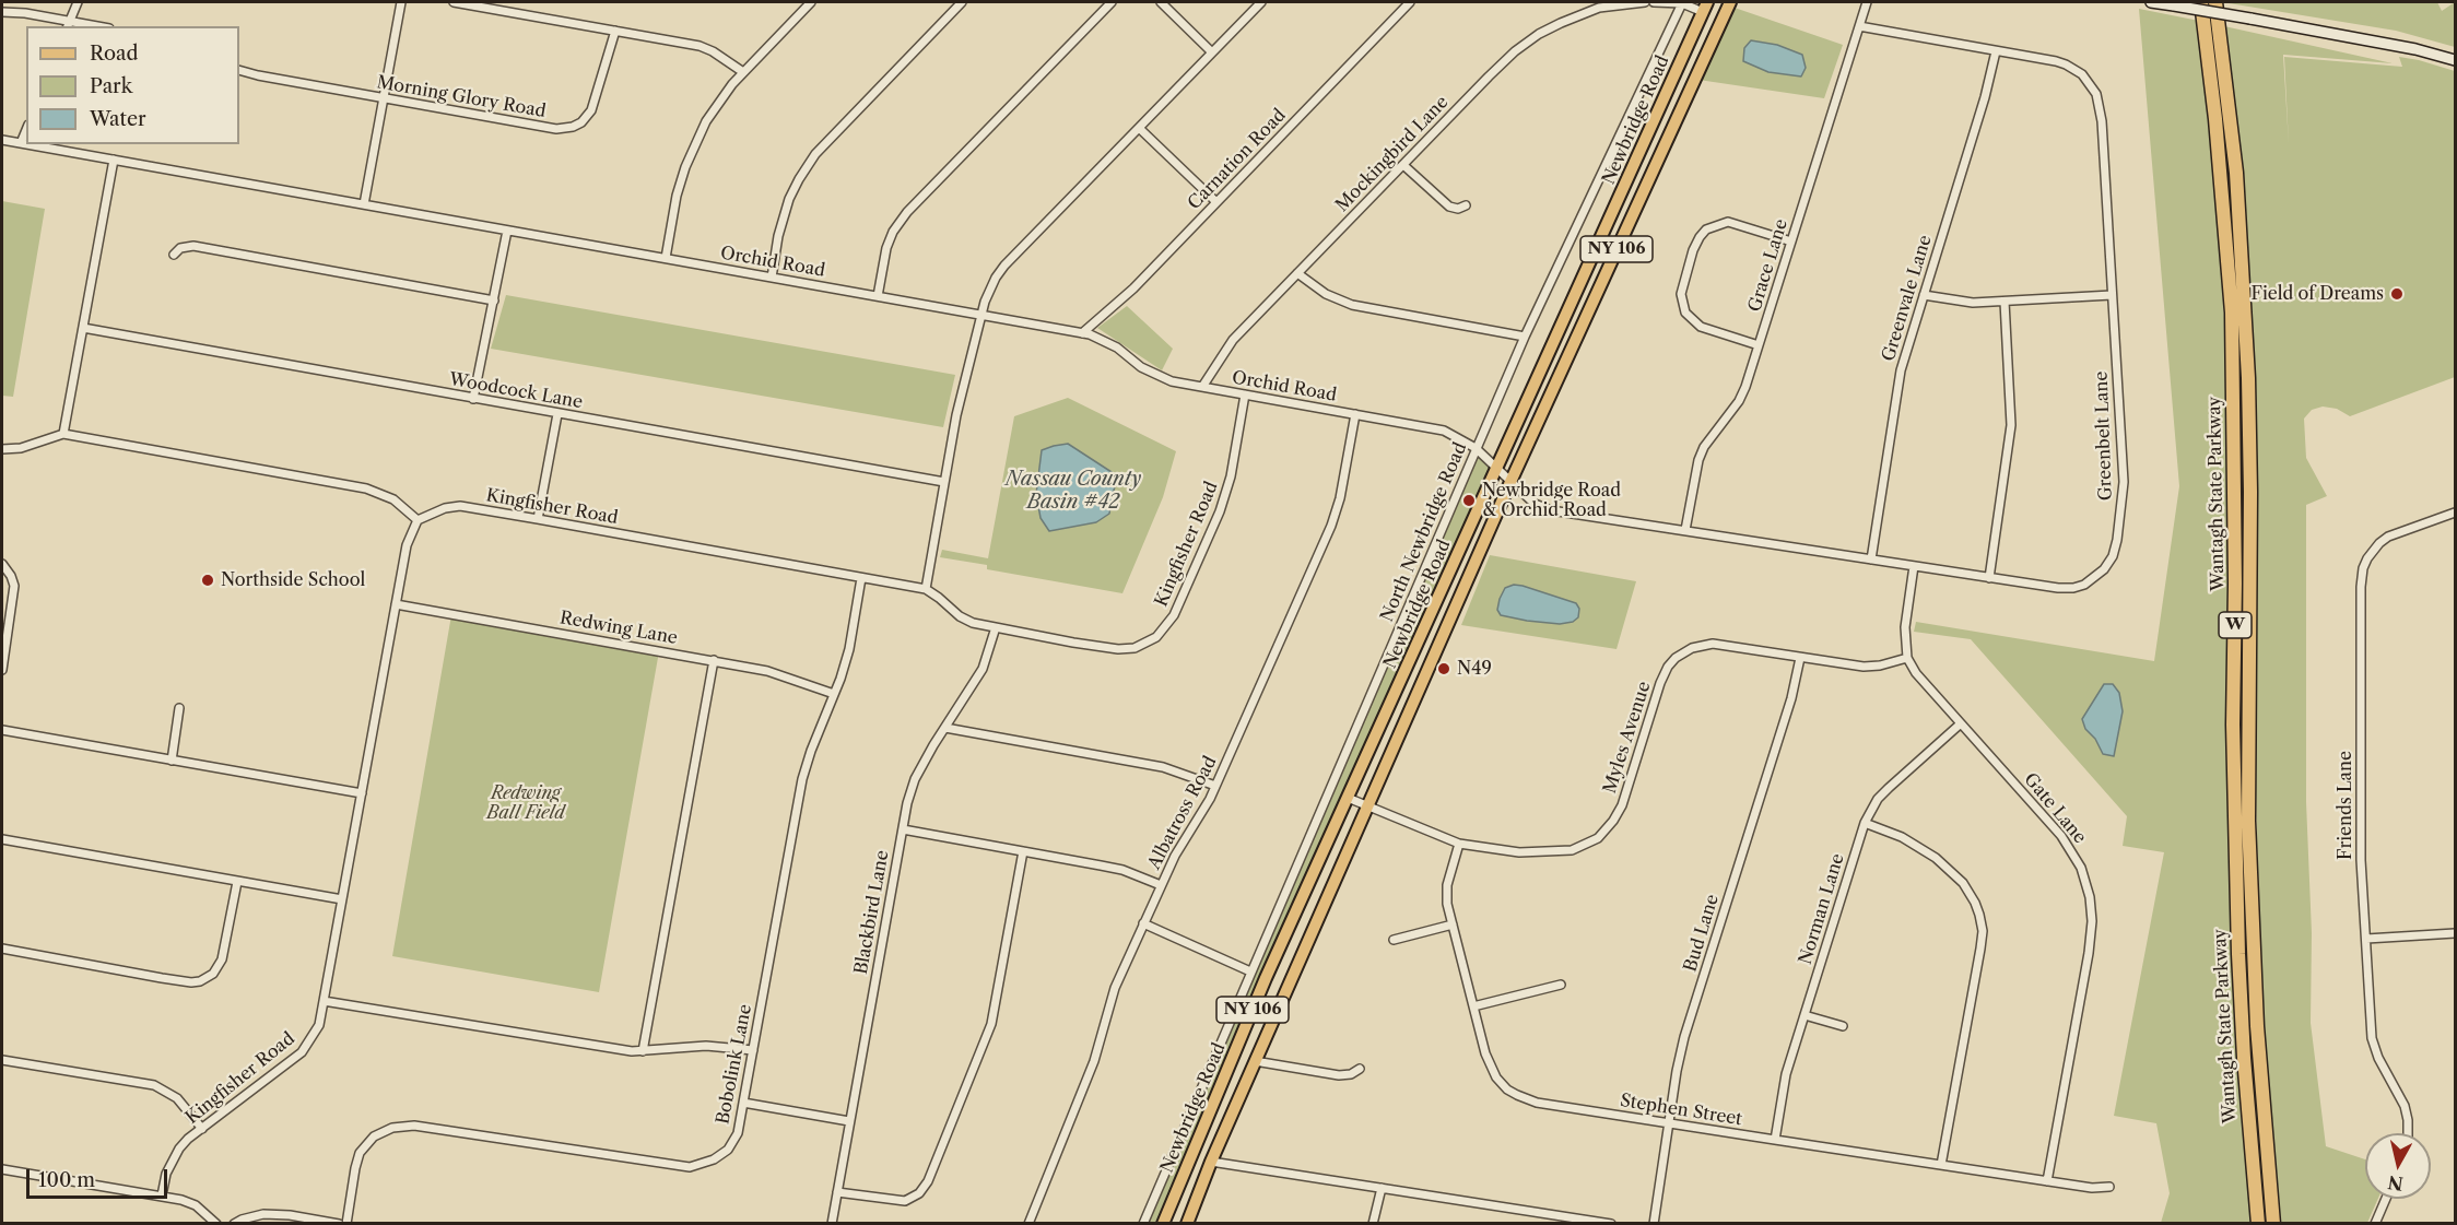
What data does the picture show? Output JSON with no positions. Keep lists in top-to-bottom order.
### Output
{
  "streets": {
    "highway": ["Wantagh State Parkway", "W"],
    "main road": ["Newbridge Road", "NY 106"],
    "street": [
      "Morning Glory Road",
      "Mockingbird Lane",
      "Carnation Road",
      "Orchid Road",
      "Grace Lane",
      "Greenvale Lane",
      "Woodcock Lane",
      "Greenbelt Lane",
      "Kingfisher Road",
      "North Newbridge Road",
      "Redwing Lane",
      "Myles Avenue",
      "Friends Lane",
      "Gate Lane",
      "Albatross Road",
      "Norman Lane",
      "Blackbird Lane",
      "Bud Lane",
      "Bobolink Lane",
      "Stephen Street"
    ]
  },
  "crossings": [
    ["Newbridge Road", "Orchid Road"],
    ["Newbridge Road", "Greenbelt Lane"],
    ["Newbridge Road", "Myles Avenue"],
    ["Mockingbird Lane", "Orchid Road"],
    ["Carnation Road", "Orchid Road"],
    ["Orchid Road", "Greenbelt Lane"],
    ["Orchid Road", "Kingfisher Road"],
    ["Orchid Road", "North Newbridge Road"],
    ["Orchid Road", "Albatross Road"],
    ["Grace Lane", "Greenbelt Lane"],
    ["Greenvale Lane", "Greenbelt Lane"],
    ["Kingfisher Road", "Redwing Lane"],
    ["Kingfisher Road", "Blackbird Lane"],
    ["Kingfisher Road", "Bobolink Lane"],
    ["Redwing Lane", "Bobolink Lane"],
    ["Myles Avenue", "Gate Lane"],
    ["Myles Avenue", "Bud Lane"],
    ["Myles Avenue", "Stephen Street"],
    ["Gate Lane", "Norman Lane"],
    ["Gate Lane", "Stephen Street"],
    ["Norman Lane", "Stephen Street"],
    ["Bud Lane", "Stephen Street"]
  ],
  "water": ["Nassau County Basin #42"],
  "parks": ["Redwing Ball Field"],
  "places": [
    "Field of Dreams",
    "Newbridge Road & Orchid Road",
    "Northside School",
    "N49"
  ],
  "legend": ["Road", "Park", "Water"],
  "scale_bar": "100 m",
  "north": "bottom"
}
